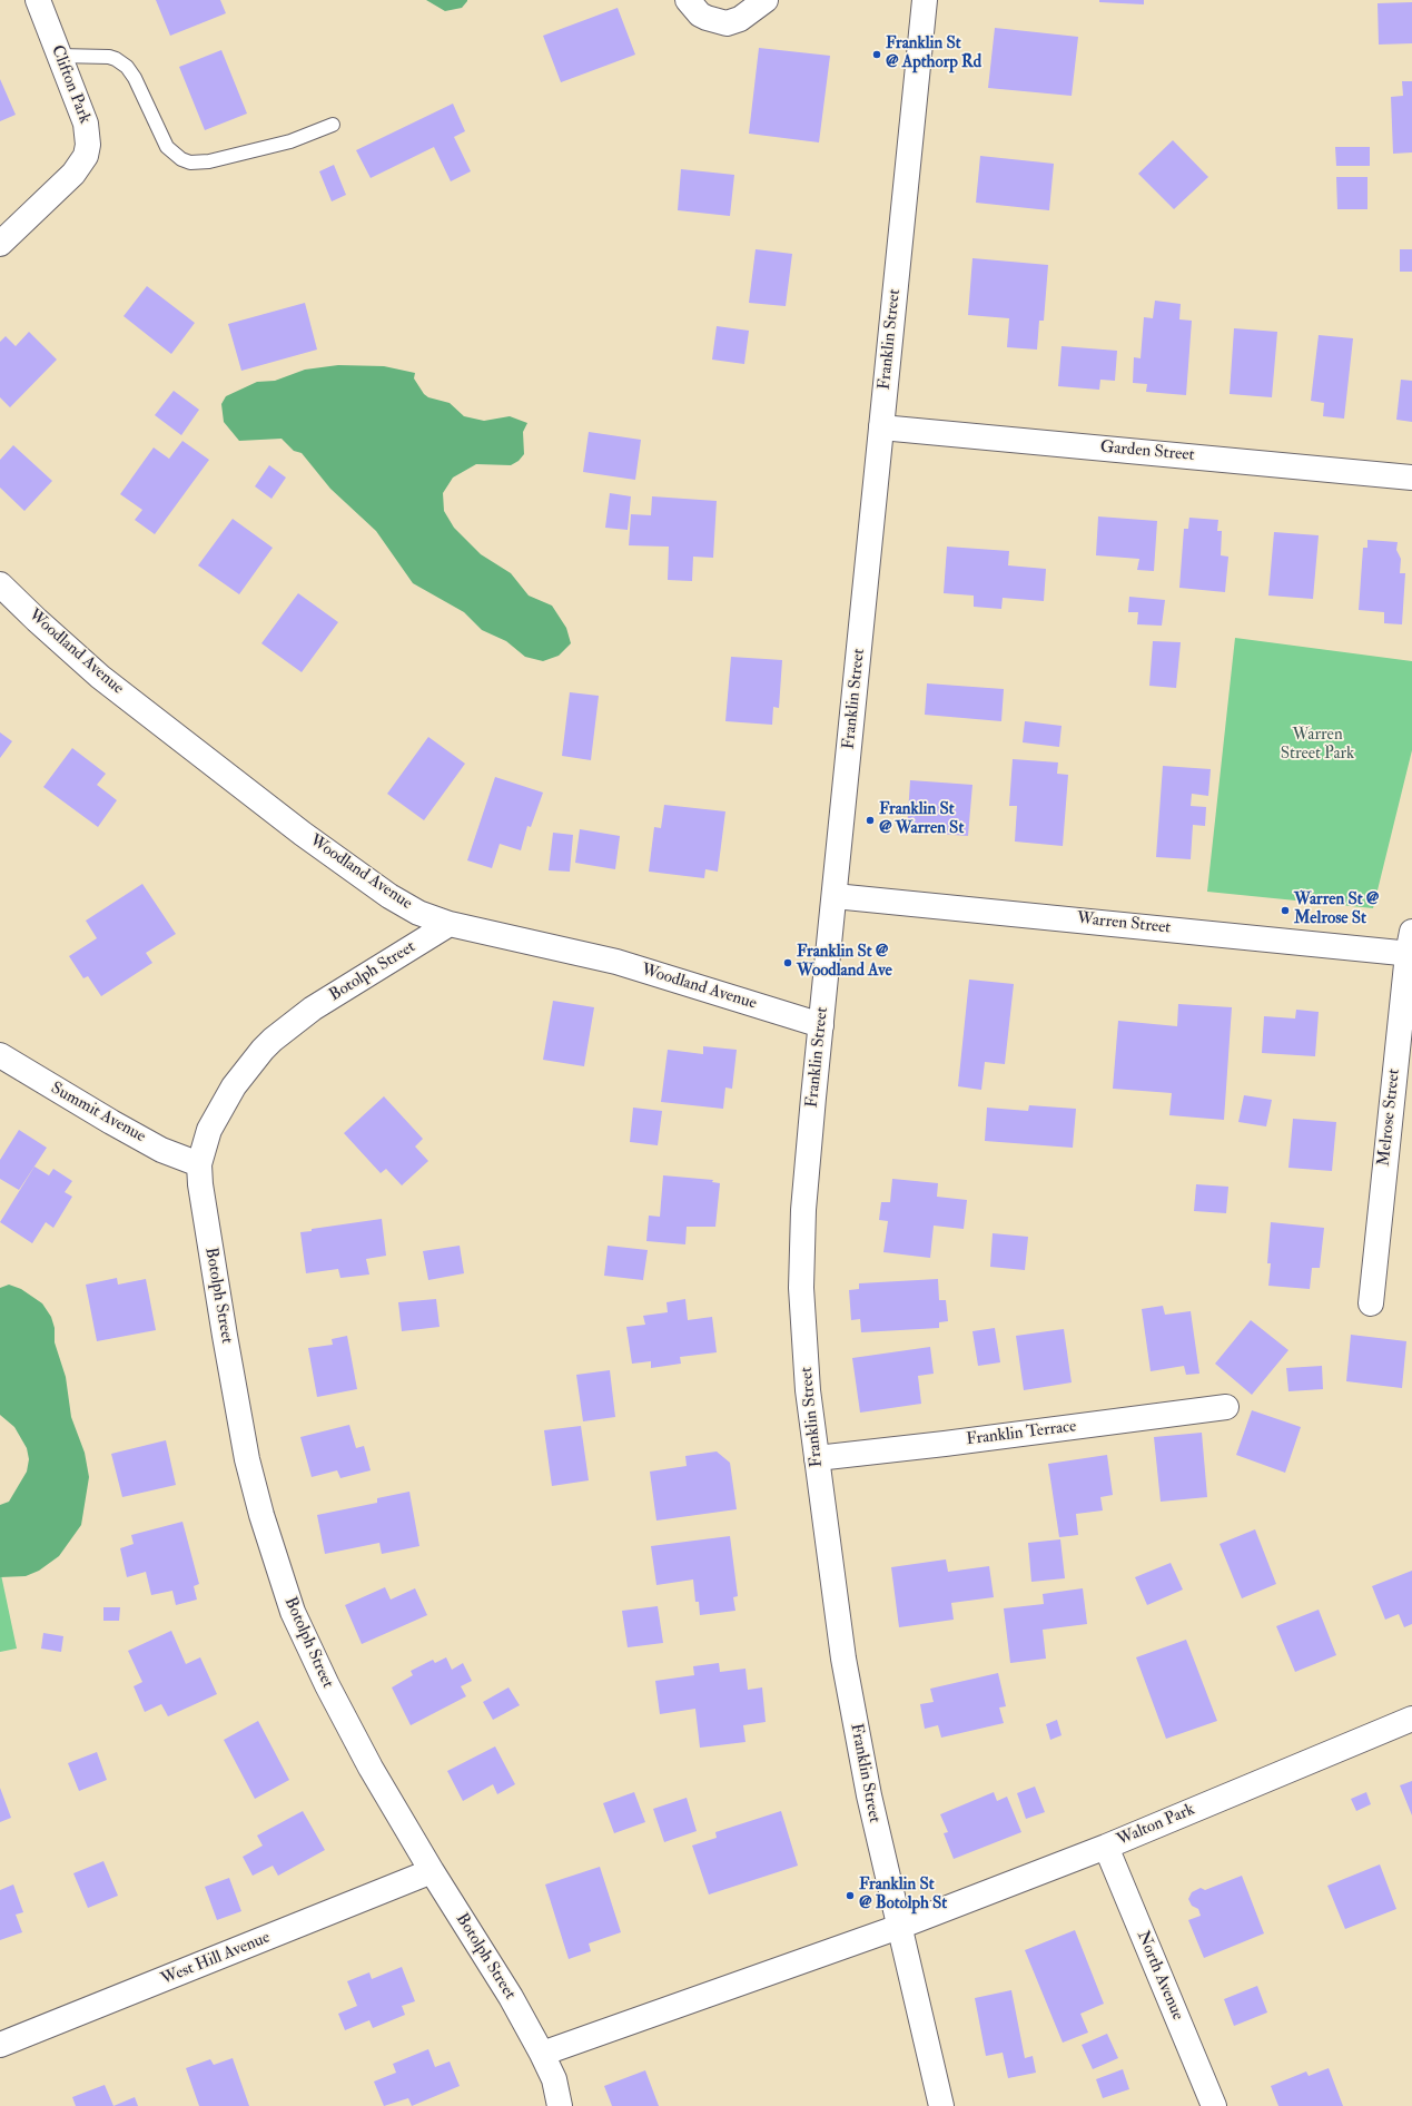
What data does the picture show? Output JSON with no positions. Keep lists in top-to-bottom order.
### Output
{
  "streets": {
    "street": [
      "Clifton Park",
      "Franklin Street",
      "Garden Street",
      "Woodland Avenue",
      "Warren Street",
      "Botolph Street",
      "Summit Avenue",
      "Melrose Street",
      "Franklin Terrace",
      "Walton Park",
      "West Hill Avenue",
      "North Avenue"
    ]
  },
  "crossings": [
    ["Franklin Street", "Garden Street"],
    ["Franklin Street", "Woodland Avenue"],
    ["Franklin Street", "Warren Street"],
    ["Franklin Street", "Franklin Terrace"],
    ["Franklin Street", "Walton Park"],
    ["Woodland Avenue", "Botolph Street"],
    ["Warren Street", "Melrose Street"],
    ["Botolph Street", "Summit Avenue"],
    ["Botolph Street", "West Hill Avenue"],
    ["Walton Park", "North Avenue"]
  ],
  "parks": ["Warren Street Park"],
  "places": [
    "Franklin St @ Apthorp Rd",
    "Franklin St @ Warren St",
    "Warren St @ Melrose St",
    "Franklin St @ Woodland Ave",
    "Franklin St @ Botolph St"
  ]
}
